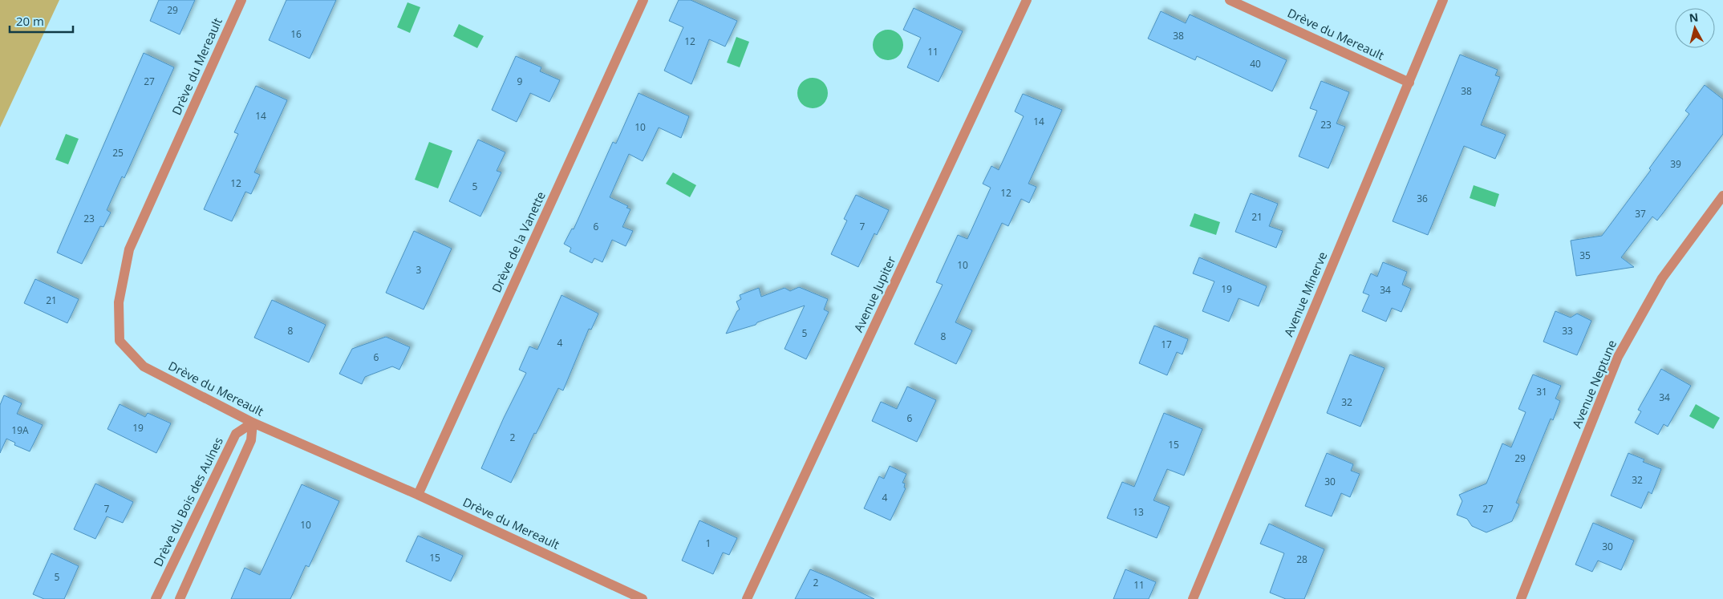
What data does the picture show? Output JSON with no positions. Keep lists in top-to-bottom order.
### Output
{
  "streets": {
    "street": [
      "Drève du Mereault",
      "Drève de la Vanette",
      "Avenue Jupiter",
      "Avenue Minerve",
      "Avenue Neptune",
      "Drève du Bois des Aulnes"
    ]
  },
  "crossings": [
    ["Drève du Mereault", "Drève de la Vanette"],
    ["Drève du Mereault", "Avenue Minerve"],
    ["Drève du Mereault", "Drève du Bois des Aulnes"]
  ],
  "house_numbers": [
    "29",
    "16",
    "38",
    "12",
    "11",
    "40",
    "27",
    "9",
    "38",
    "14",
    "14",
    "23",
    "10",
    "25",
    "39",
    "12",
    "5",
    "12",
    "36",
    "37",
    "21",
    "23",
    "6",
    "7",
    "35",
    "10",
    "3",
    "19",
    "34",
    "21",
    "8",
    "33",
    "5",
    "8",
    "4",
    "17",
    "6",
    "31",
    "34",
    "32",
    "6",
    "19",
    "19A",
    "2",
    "15",
    "29",
    "32",
    "30",
    "4",
    "7",
    "27",
    "13",
    "10",
    "1",
    "30",
    "15",
    "28",
    "5",
    "2",
    "11"
  ],
  "scale_bar": "20 m",
  "north": "top"
}
